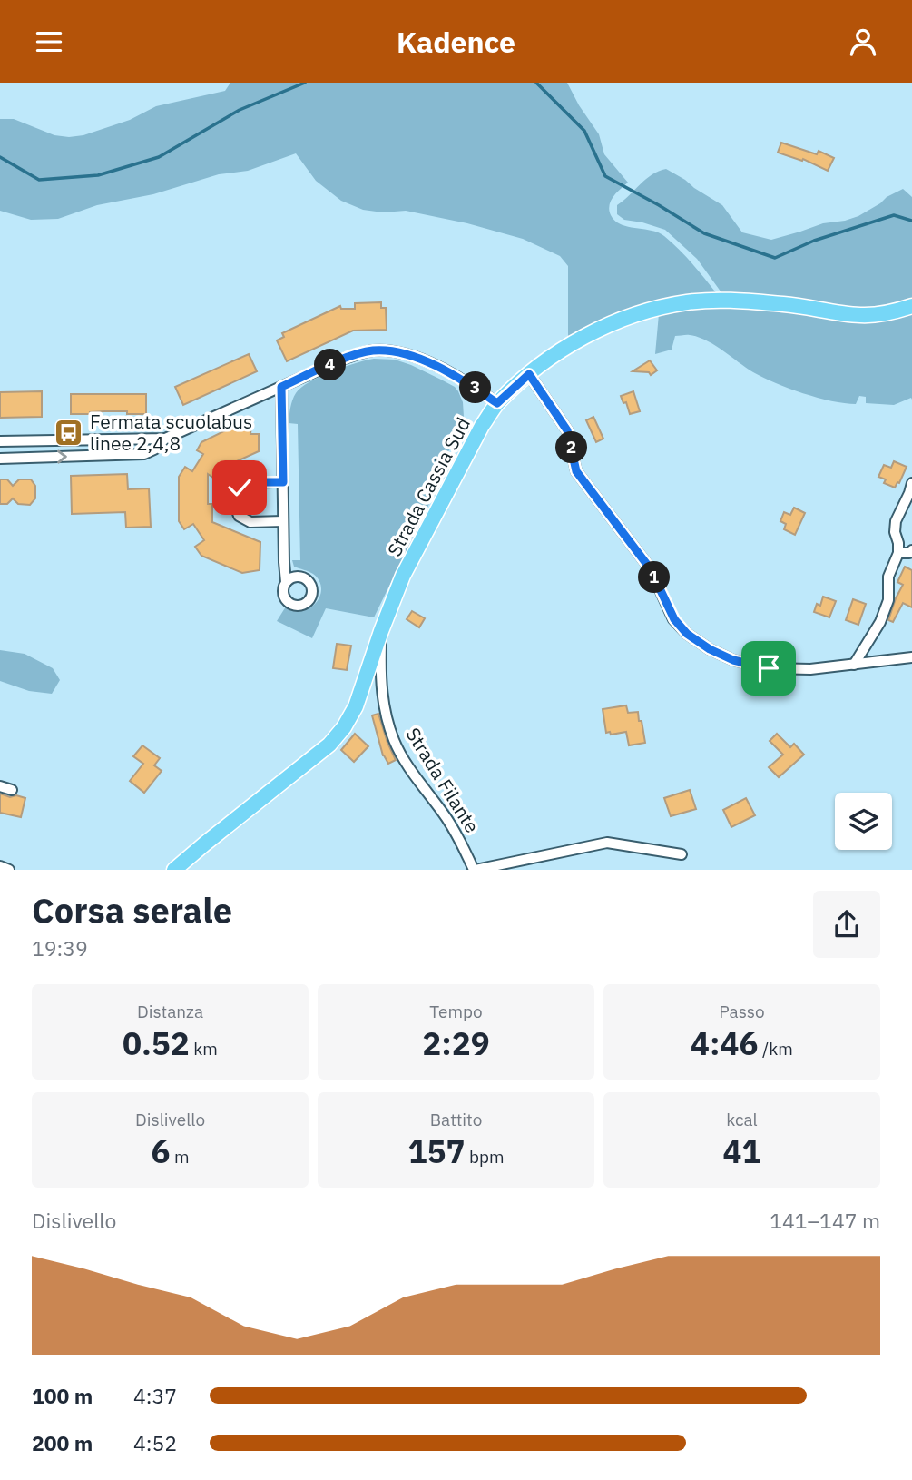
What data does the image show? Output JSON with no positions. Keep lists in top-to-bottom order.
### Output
{
  "streets": {
    "main road": ["Strada Cassia Sud"],
    "street": ["Strada Filante"]
  },
  "crossings": [
    ["Strada Cassia Sud", "Strada Filante"]
  ],
  "places": {
    "bus stop": ["Fermata scuolabus linee 2,4,8"]
  },
  "page": {
    "header": "Kadence",
    "pins": [
      "4",
      "3",
      "2",
      "1"
    ],
    "heading": ["Corsa serale", "19:39"],
    "stats": [
      ["Distanza", "0.52 km"],
      ["Tempo", "2:29"],
      ["Passo", "4:46 /km"],
      ["Dislivello", "6 m"],
      ["Battito", "157 bpm"],
      ["kcal", "41"]
    ],
    "chart": ["Dislivello", "141–147 m"],
    "list": [
      {
        "name": "100 m",
        "note": "4:37"
      },
      {
        "name": "200 m",
        "note": "4:52"
      }
    ]
  }
}
